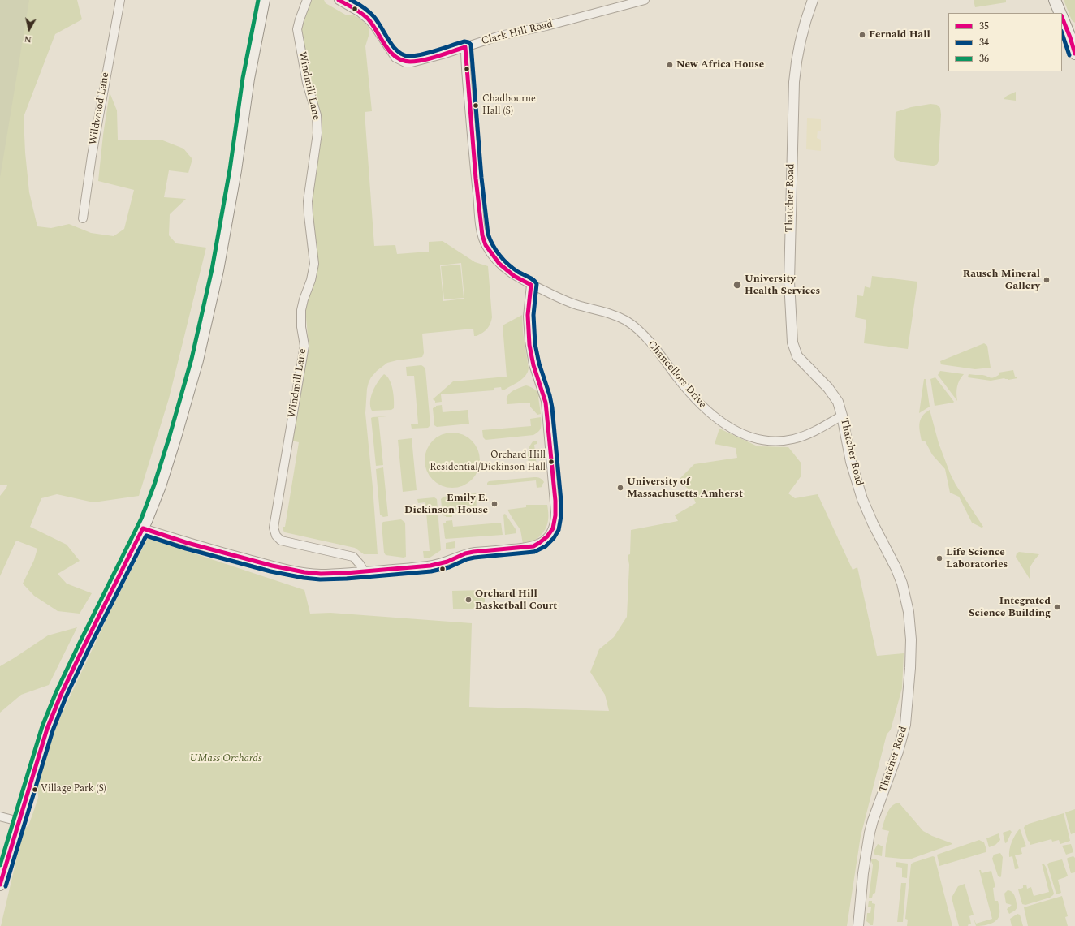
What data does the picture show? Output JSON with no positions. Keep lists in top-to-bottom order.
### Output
{
  "streets": {
    "street": [
      "Clark Hill Road",
      "Windmill Lane",
      "Wildwood Lane",
      "Thatcher Road",
      "Chancellors Drive"
    ]
  },
  "crossings": [
    ["Clark Hill Road", "Chancellors Drive"],
    ["Thatcher Road", "Chancellors Drive"]
  ],
  "parks": ["UMass Orchards"],
  "places": [
    "Fernald Hall",
    "New Africa House",
    "Chadbourne Hall (S)",
    "Rausch Mineral Gallery",
    "University Health Services",
    "Orchard Hill Residential/Dickinson Hall",
    "University of Massachusetts Amherst",
    "Emily E. Dickinson House",
    "Life Science Laboratories",
    "Orchard Hill Basketball Court",
    "Integrated Science Building",
    "Village Park (S)"
  ],
  "lines": ["transit line 35", "transit line 34", "transit line 36"],
  "legend": ["35", "34", "36"],
  "north": "bottom"
}
